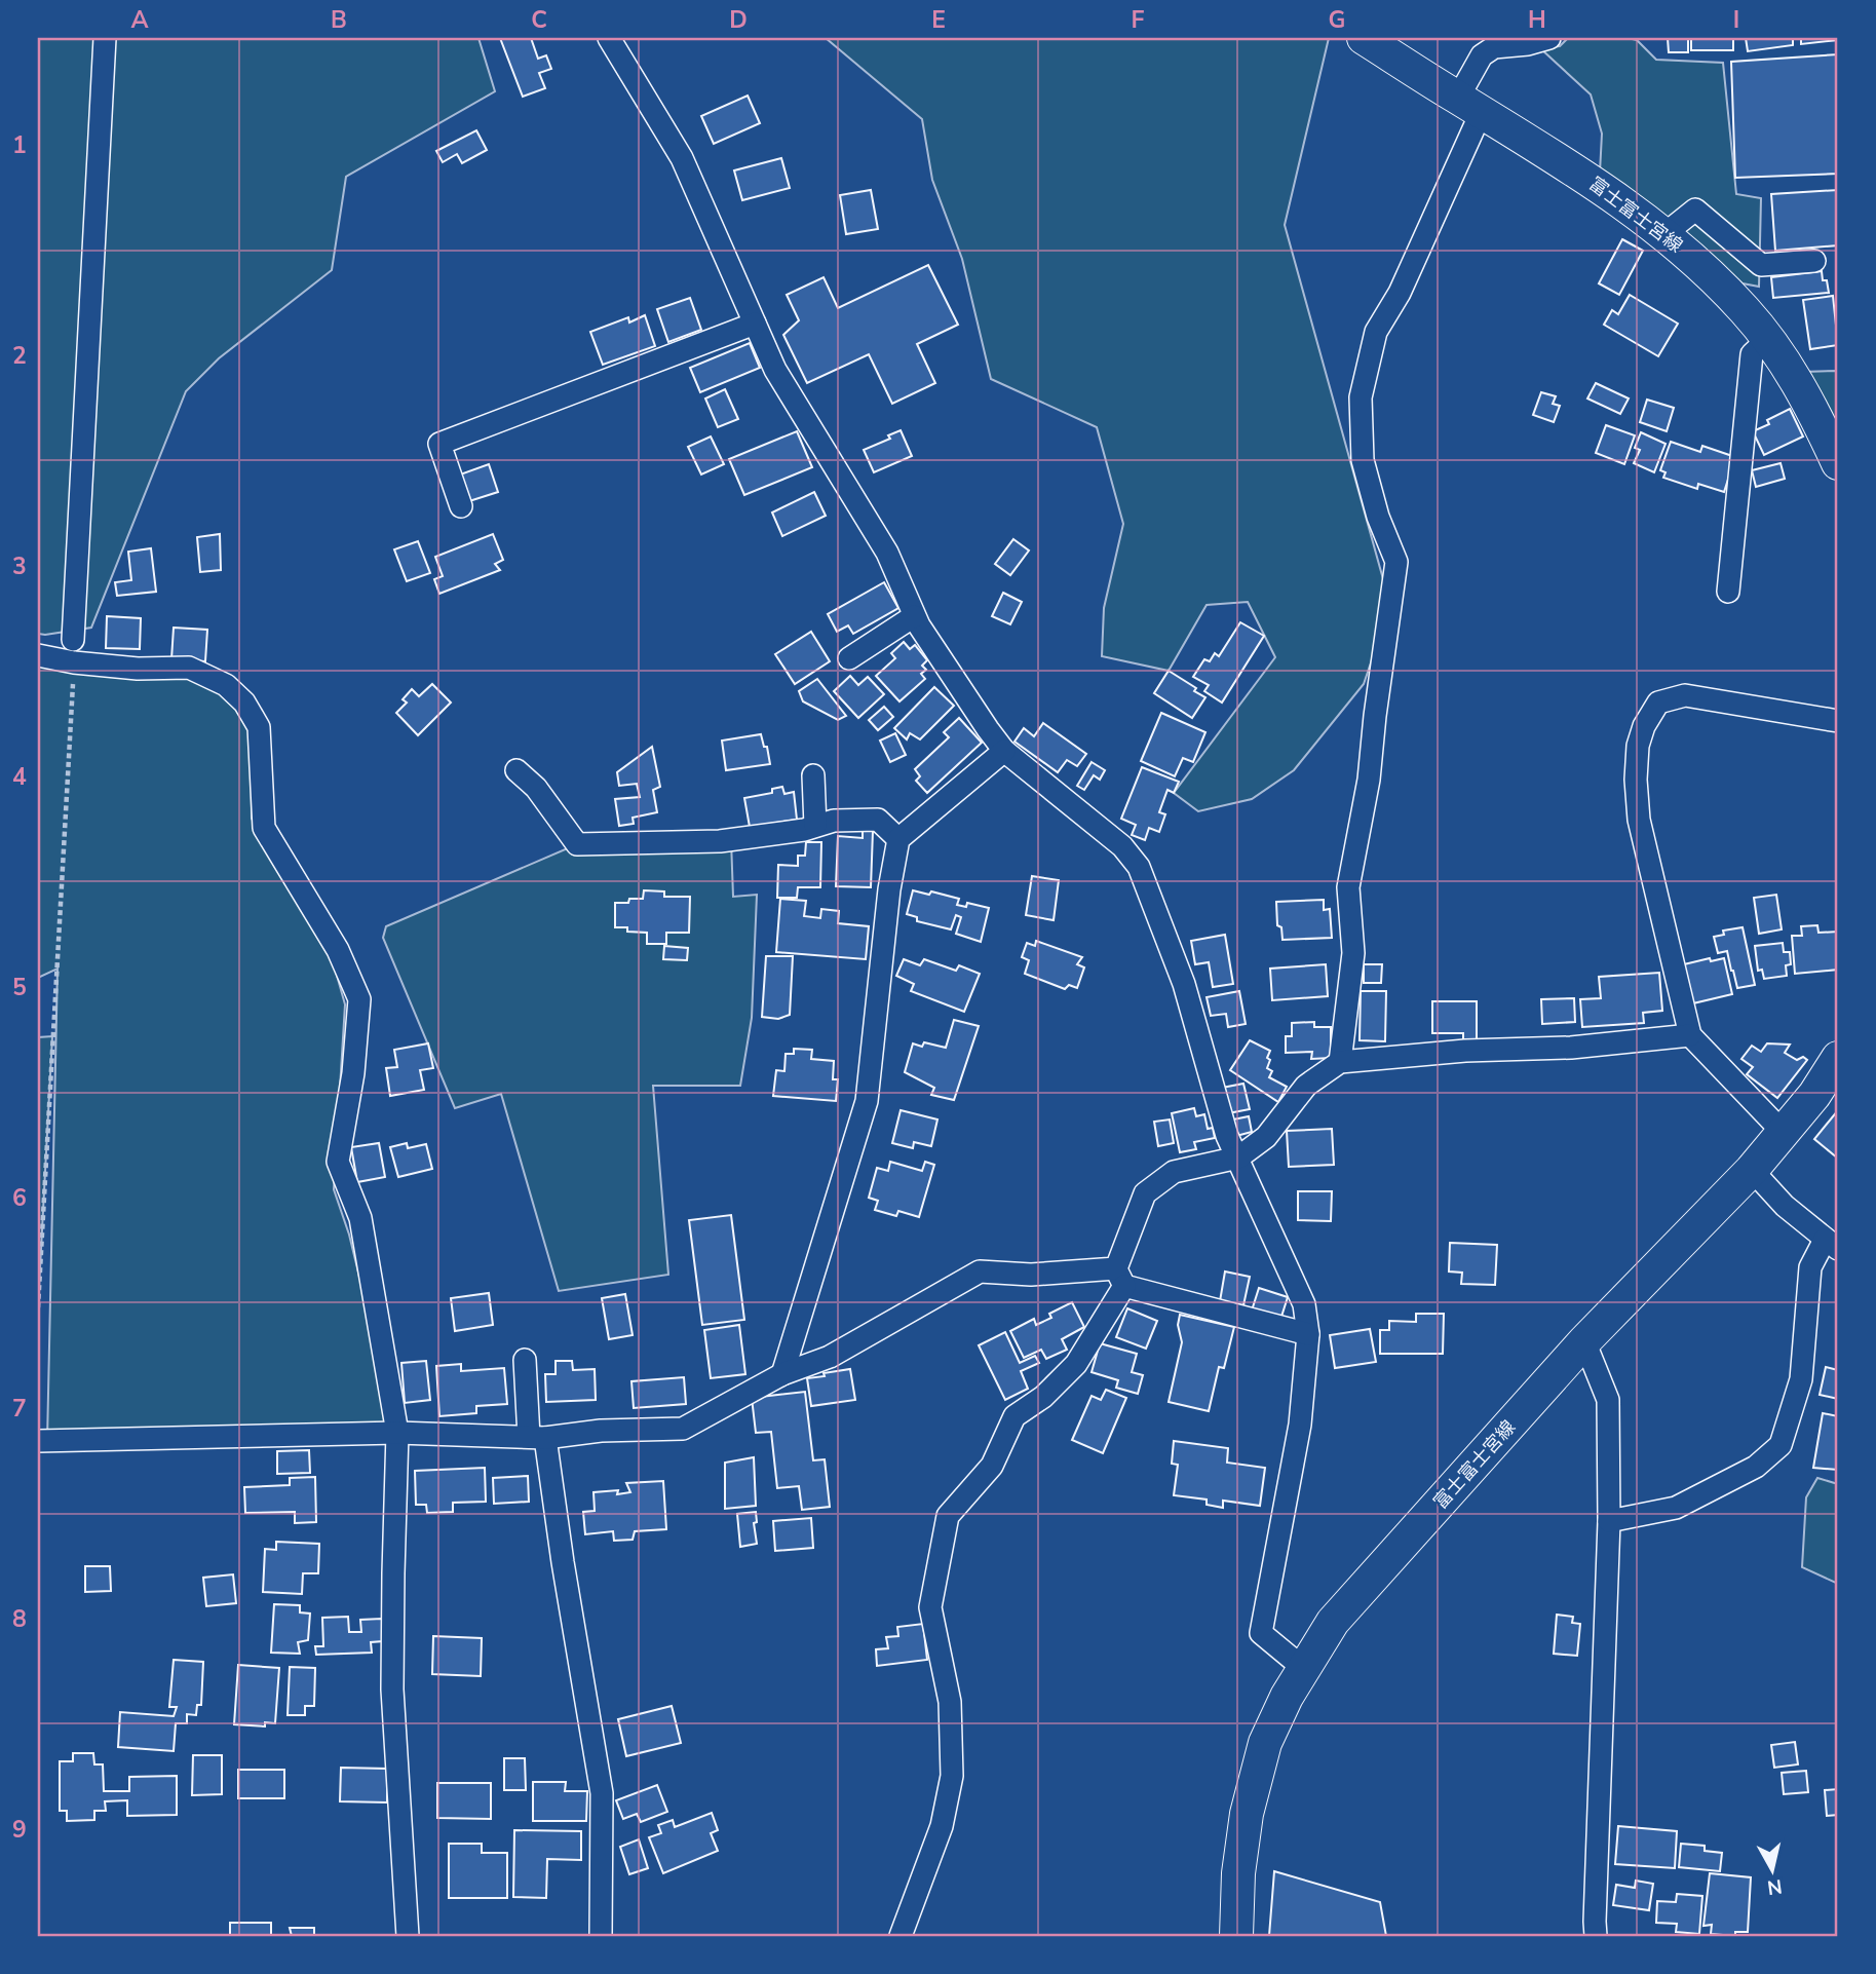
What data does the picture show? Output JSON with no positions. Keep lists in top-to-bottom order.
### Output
{
  "streets": {
    "main road": ["富士富士宮線"]
  },
  "north": "bottom",
  "grid": {
    "columns": [
      "A",
      "B",
      "C",
      "D",
      "E",
      "F",
      "G",
      "H",
      "I"
    ],
    "rows": [
      "1",
      "2",
      "3",
      "4",
      "5",
      "6",
      "7",
      "8",
      "9"
    ]
  }
}
